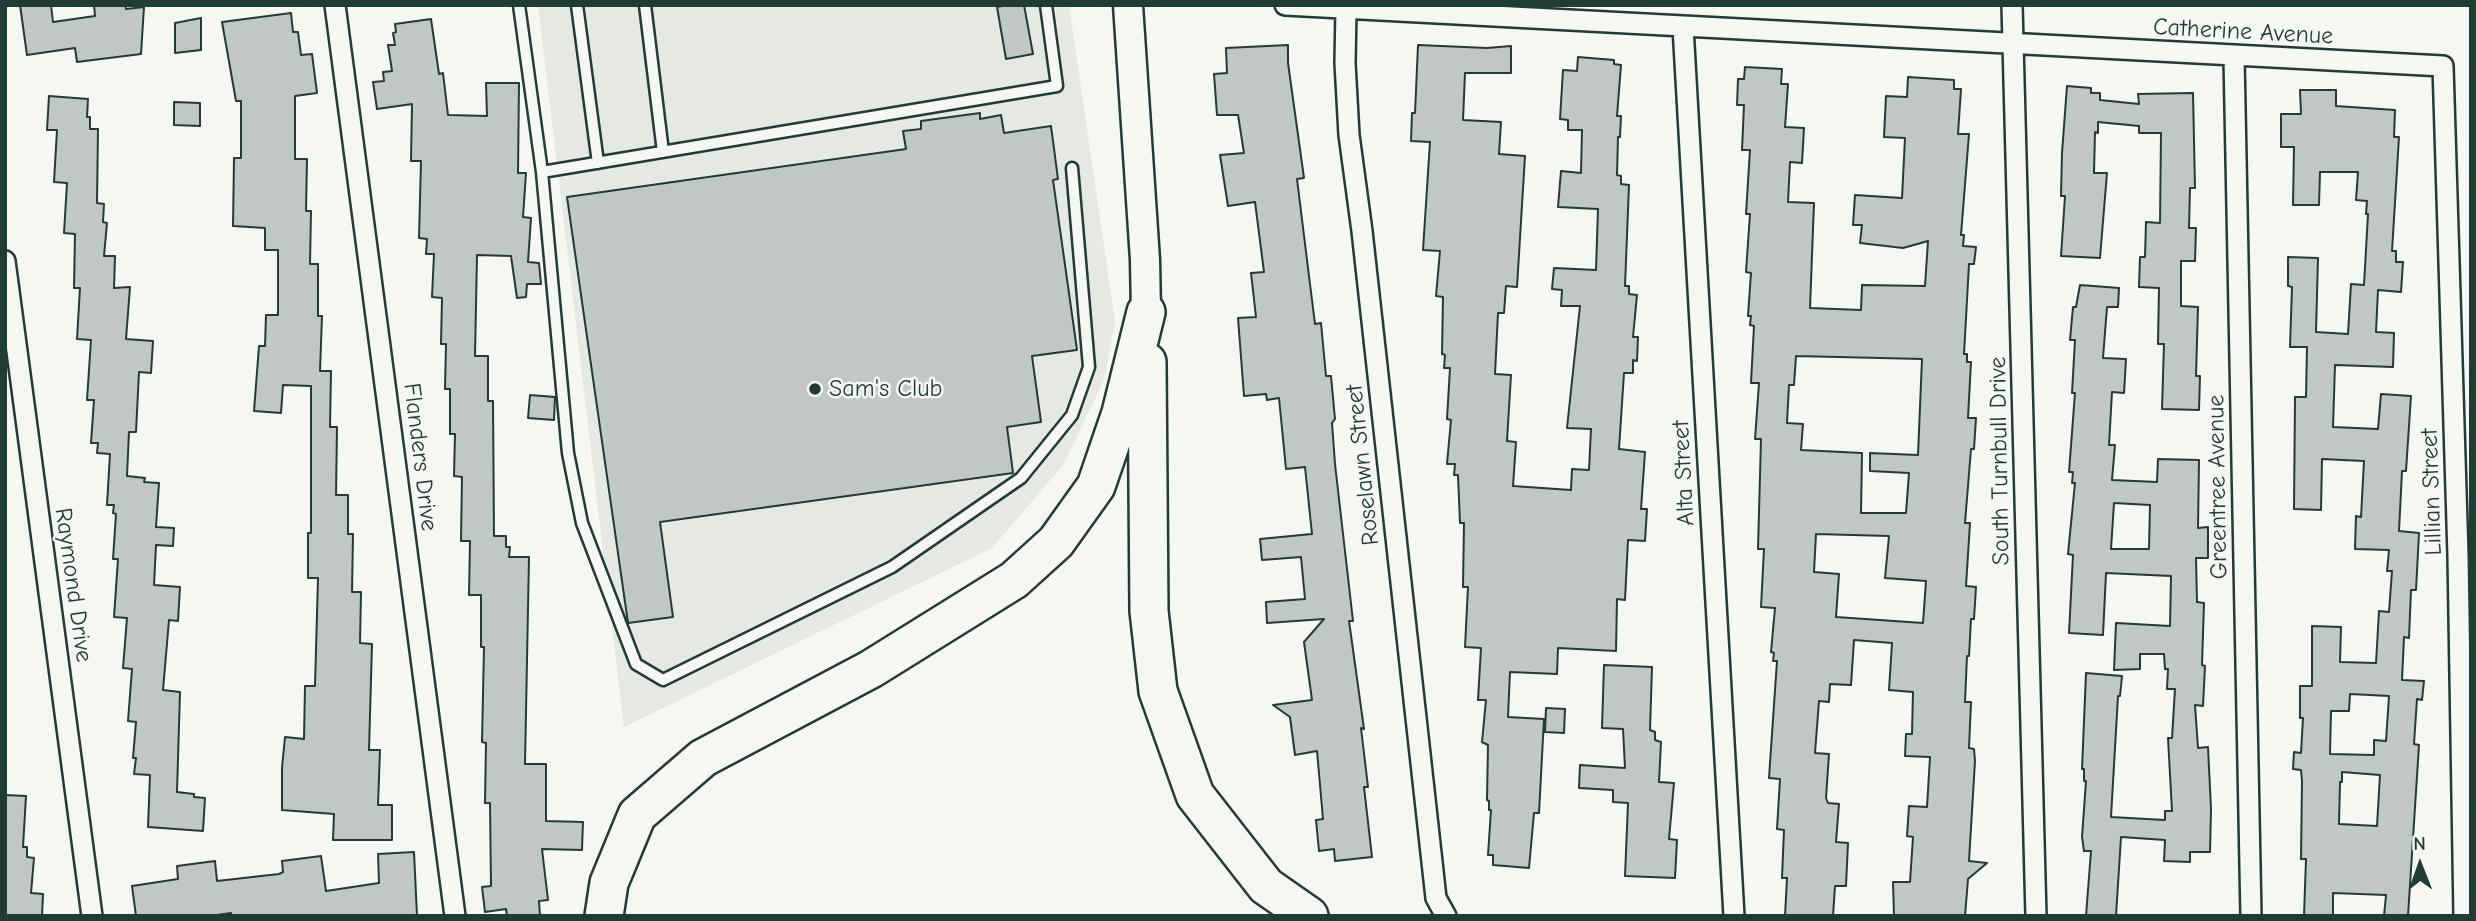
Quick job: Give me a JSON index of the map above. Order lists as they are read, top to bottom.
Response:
{
  "streets": {
    "street": [
      "Catherine Avenue",
      "Flanders Drive",
      "South Turnbull Drive",
      "Roselawn Street",
      "Alta Street",
      "Greentree Avenue",
      "Lillian Street",
      "Raymond Drive"
    ]
  },
  "crossings": [
    ["Catherine Avenue", "South Turnbull Drive"],
    ["Catherine Avenue", "Roselawn Street"],
    ["Catherine Avenue", "Alta Street"],
    ["Catherine Avenue", "Greentree Avenue"],
    ["Catherine Avenue", "Lillian Street"]
  ],
  "places": ["Sam's Club"],
  "north": "top"
}
